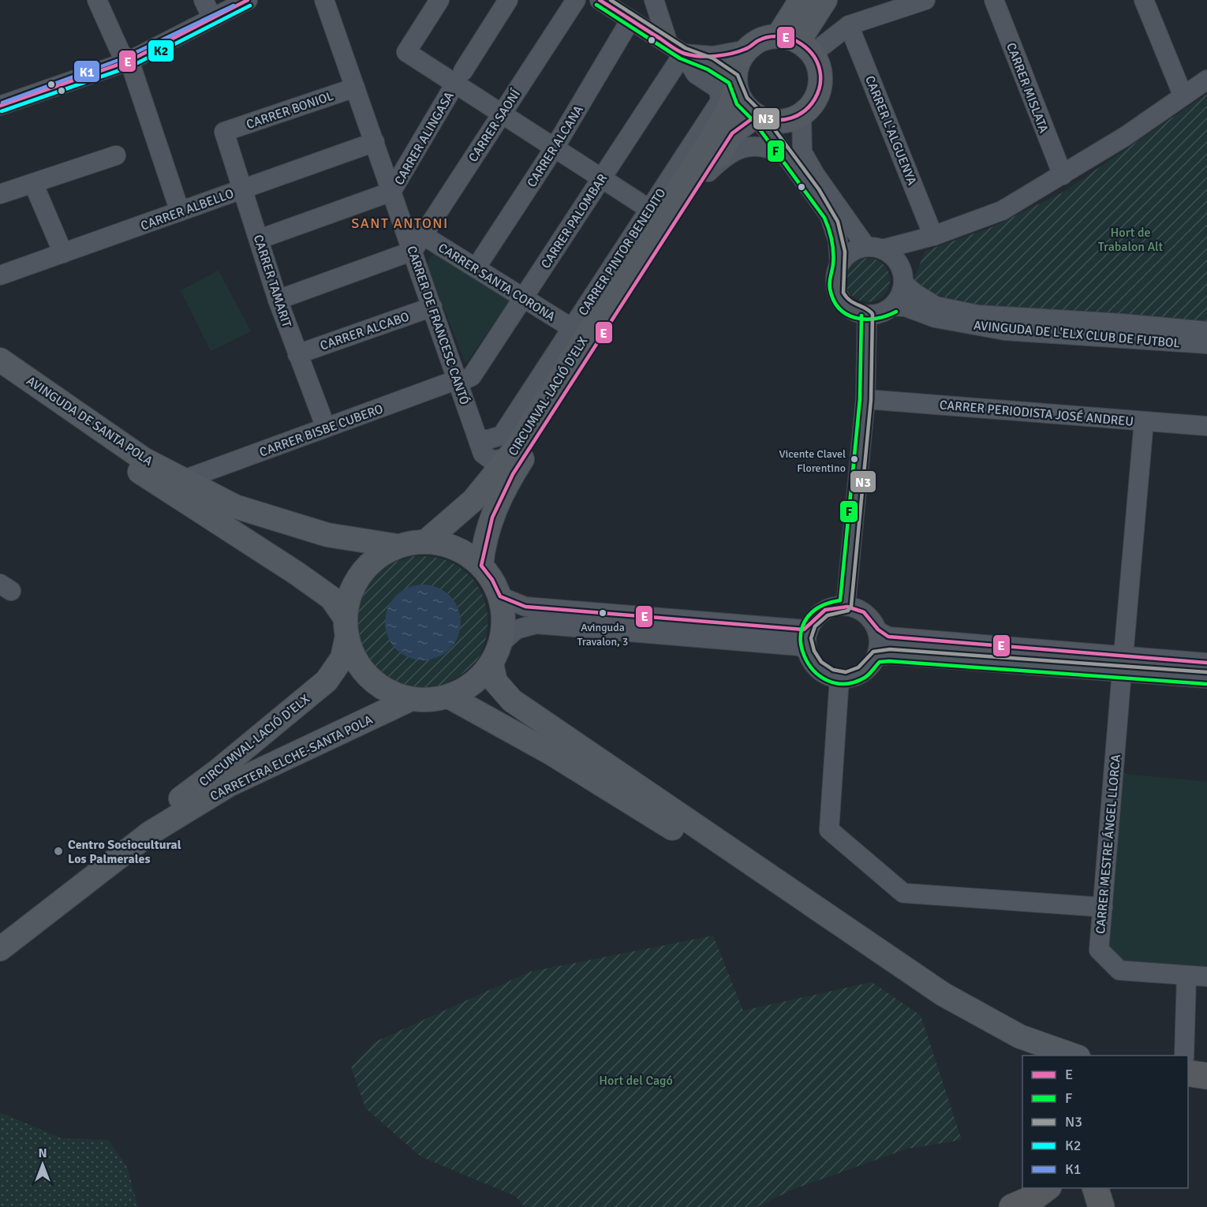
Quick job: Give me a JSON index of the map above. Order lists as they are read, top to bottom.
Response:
{
  "streets": {
    "main road": ["CIRCUMVAL·LACIÓ D'ELX", "AVINGUDA DE SANTA POLA", "CARRETERA ELCHE-SANTA POLA"],
    "street": [
      "CARRER MISLATA",
      "CARRER BONIOL",
      "CARRER SAONÍ",
      "CARRER L'ALGUENYA",
      "CARRER ALINGASA",
      "CARRER ALCANA",
      "CARRER ALBELLO",
      "CARRER PALOMBAR",
      "CARRER PINTOR BENEDITO",
      "CARRER TAMARIT",
      "CARRER SANTA CORONA",
      "CARRER DE FRANCESC CANTÓ",
      "CARRER ALCABO",
      "AVINGUDA DE L'ELX CLUB DE FUTBOL",
      "CARRER PERIODISTA JOSÉ ANDREU",
      "CARRER BISBE CUBERO",
      "CARRER MESTRE ÁNGEL LLORCA"
    ]
  },
  "crossings": [
    ["CARRER BONIOL", "CARRER TAMARIT"],
    ["CARRER BONIOL", "CARRER DE FRANCESC CANTÓ"],
    ["CARRER SAONÍ", "CARRER SANTA CORONA"],
    ["CARRER SAONÍ", "CARRER DE FRANCESC CANTÓ"],
    ["CARRER ALINGASA", "CARRER DE FRANCESC CANTÓ"],
    ["CARRER ALCANA", "CARRER SANTA CORONA"],
    ["CARRER ALBELLO", "CARRER TAMARIT"],
    ["CARRER ALBELLO", "CARRER DE FRANCESC CANTÓ"],
    ["CARRER PALOMBAR", "CARRER PINTOR BENEDITO"],
    ["CARRER PALOMBAR", "CARRER SANTA CORONA"],
    ["CARRER PALOMBAR", "CARRER DE FRANCESC CANTÓ"],
    ["CARRER PALOMBAR", "CARRER BISBE CUBERO"],
    ["CARRER PINTOR BENEDITO", "CARRER SANTA CORONA"],
    ["CARRER PINTOR BENEDITO", "CARRER DE FRANCESC CANTÓ"],
    ["CARRER TAMARIT", "CARRER ALCABO"],
    ["CARRER TAMARIT", "CARRER BISBE CUBERO"],
    ["CARRER DE FRANCESC CANTÓ", "CARRER ALCABO"],
    ["CARRER DE FRANCESC CANTÓ", "CIRCUMVAL·LACIÓ D'ELX"],
    ["CARRER DE FRANCESC CANTÓ", "CARRER BISBE CUBERO"],
    ["CIRCUMVAL·LACIÓ D'ELX", "AVINGUDA DE SANTA POLA"],
    ["CIRCUMVAL·LACIÓ D'ELX", "CARRETERA ELCHE-SANTA POLA"],
    ["CARRER PERIODISTA JOSÉ ANDREU", "CARRER MESTRE ÁNGEL LLORCA"],
    ["AVINGUDA DE SANTA POLA", "CARRER BISBE CUBERO"],
    ["AVINGUDA DE SANTA POLA", "CARRETERA ELCHE-SANTA POLA"]
  ],
  "districts": ["SANT ANTONI"],
  "parks": ["Hort de Trabalon Alt", "Hort del Cagó"],
  "places": ["Vicente Clavel Florentino", "Avinguda Travalon, 3", "Centro Sociocultural Los Palmerales"],
  "lines": [
    "transit line E",
    "transit line N3",
    "transit line F",
    "transit line K2",
    "transit line K1"
  ],
  "legend": [
    "E",
    "F",
    "N3",
    "K2",
    "K1"
  ],
  "north": "top"
}
